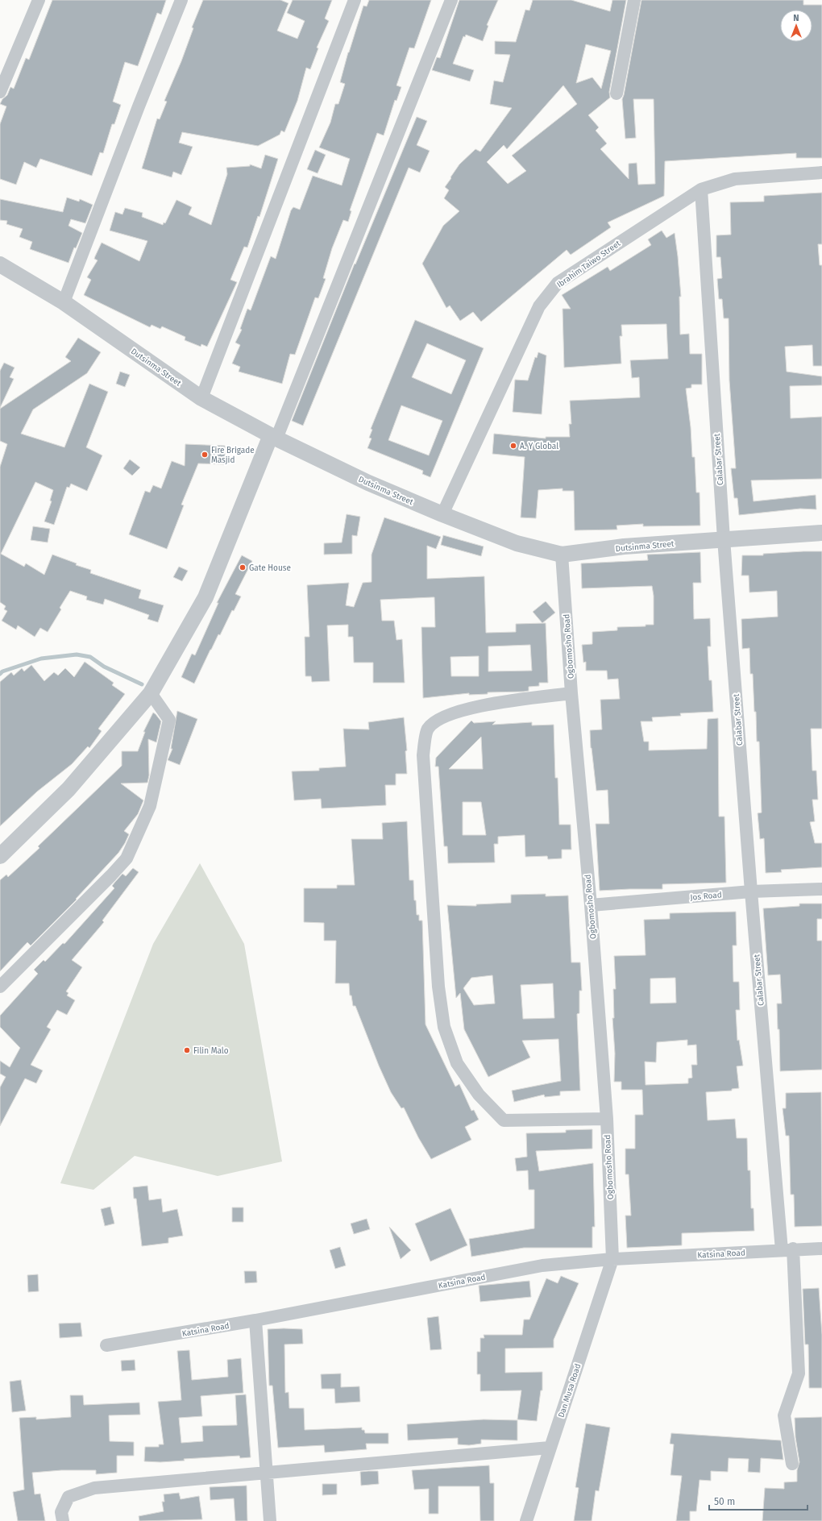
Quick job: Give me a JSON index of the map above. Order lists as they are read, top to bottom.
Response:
{
  "streets": {
    "street": [
      "Ibrahim Taiwo Street",
      "Dutsinma Street",
      "Calabar Street",
      "Ogbomosho Road",
      "Jos Road",
      "Katsina Road",
      "Dan Musa Road"
    ]
  },
  "crossings": [
    ["Ibrahim Taiwo Street", "Dutsinma Street"],
    ["Ibrahim Taiwo Street", "Calabar Street"],
    ["Dutsinma Street", "Calabar Street"],
    ["Dutsinma Street", "Ogbomosho Road"],
    ["Calabar Street", "Jos Road"],
    ["Calabar Street", "Katsina Road"],
    ["Ogbomosho Road", "Jos Road"],
    ["Ogbomosho Road", "Katsina Road"],
    ["Ogbomosho Road", "Dan Musa Road"],
    ["Katsina Road", "Dan Musa Road"]
  ],
  "places": [
    "A. Y Global",
    "Fire Brigade Masjid",
    "Gate House",
    "Filin Malo"
  ],
  "scale_bar": "50 m",
  "north": "top"
}
